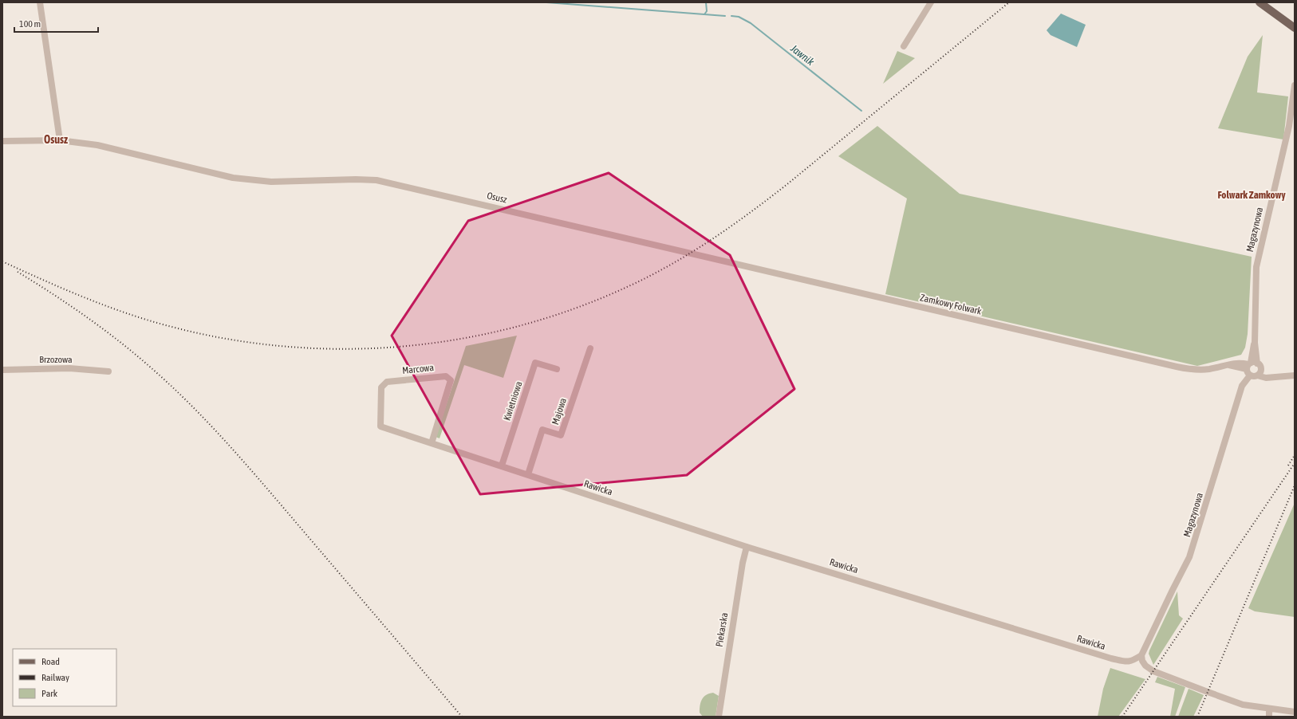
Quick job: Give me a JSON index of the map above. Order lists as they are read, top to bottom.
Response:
{
  "streets": {
    "street": [
      "Osusz",
      "Magazynowa",
      "Zamkowy Folwark",
      "Brzozowa",
      "Marcowa",
      "Kwietniowa",
      "Majowa",
      "Rawicka",
      "Piekarska"
    ]
  },
  "crossings": [
    ["Osusz", "Zamkowy Folwark"],
    ["Magazynowa", "Zamkowy Folwark"],
    ["Magazynowa", "Rawicka"],
    ["Marcowa", "Rawicka"],
    ["Kwietniowa", "Rawicka"],
    ["Majowa", "Rawicka"],
    ["Rawicka", "Piekarska"]
  ],
  "districts": ["Osusz", "Folwark Zamkowy"],
  "water": ["Jawnik"],
  "legend": ["Road", "Railway", "Park"],
  "scale_bar": "100 m"
}
